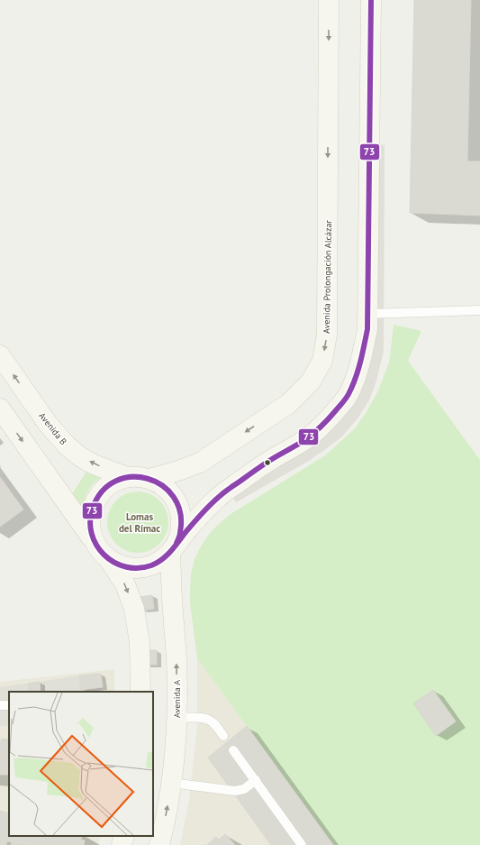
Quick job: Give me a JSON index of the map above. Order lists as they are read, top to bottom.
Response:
{
  "streets": {
    "main road": ["Avenida Prolongación Alcázar", "Avenida B", "Avenida A"]
  },
  "crossings": [
    ["Avenida Prolongación Alcázar", "Avenida B"],
    ["Avenida Prolongación Alcázar", "Avenida A"],
    ["Avenida B", "Avenida A"]
  ],
  "districts": ["Lomas del Rímac"],
  "lines": ["transit line 73"]
}
